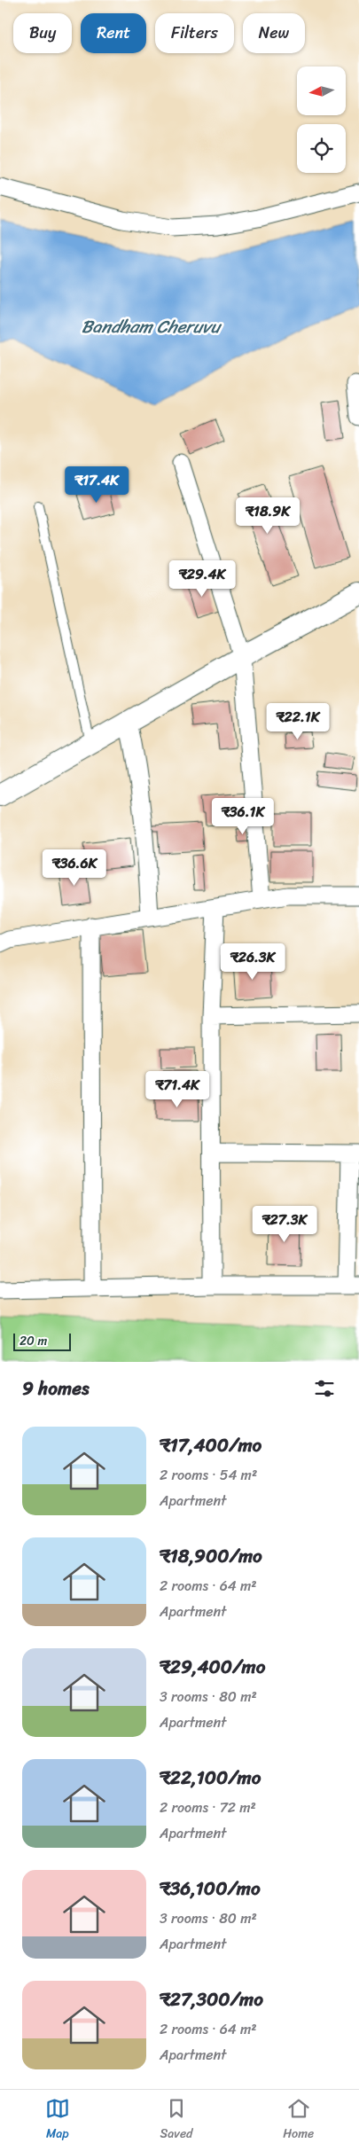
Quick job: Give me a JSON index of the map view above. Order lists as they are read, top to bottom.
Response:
{
  "water": ["Bandham Cheruvu"],
  "scale_bar": "20 m",
  "north": "left",
  "page": {
    "chip": [
      "Buy",
      "Rent",
      "Filters",
      "New"
    ],
    "price": [
      "₹17.4K",
      "₹18.9K",
      "₹29.4K",
      "₹22.1K",
      "₹36.1K",
      "₹36.6K",
      "₹26.3K",
      "₹71.4K",
      "₹27.3K"
    ],
    "scale": "20 m",
    "heading": "9 homes",
    "list": [
      {
        "name": "₹17,400/mo",
        "note": "2 rooms · 54 m² · Apartment"
      },
      {
        "name": "₹18,900/mo",
        "note": "2 rooms · 64 m² · Apartment"
      },
      {
        "name": "₹29,400/mo",
        "note": "3 rooms · 80 m² · Apartment"
      },
      {
        "name": "₹22,100/mo",
        "note": "2 rooms · 72 m² · Apartment"
      },
      {
        "name": "₹36,100/mo",
        "note": "3 rooms · 80 m² · Apartment"
      },
      {
        "name": "₹27,300/mo",
        "note": "2 rooms · 64 m² · Apartment"
      }
    ],
    "tabs": ["Map", "Saved", "Home"]
  }
}
